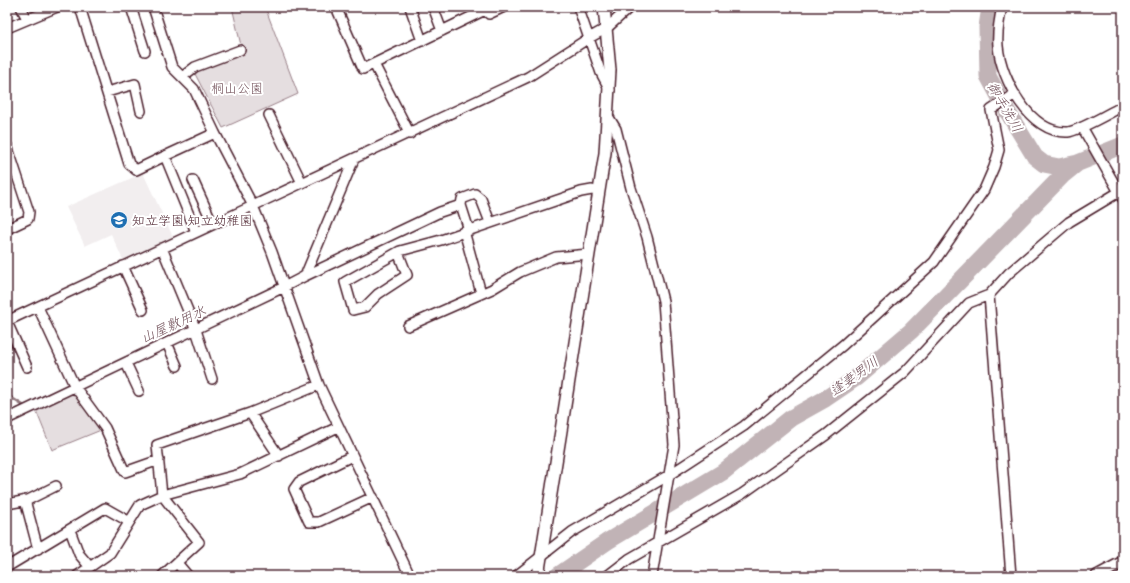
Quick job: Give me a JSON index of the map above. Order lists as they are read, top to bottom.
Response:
{
  "water": ["御手洗川", "山屋敷用水", "逢妻男川"],
  "parks": ["桐山公園"],
  "places": {
    "school or university": ["知立学園 知立幼稚園"]
  }
}
